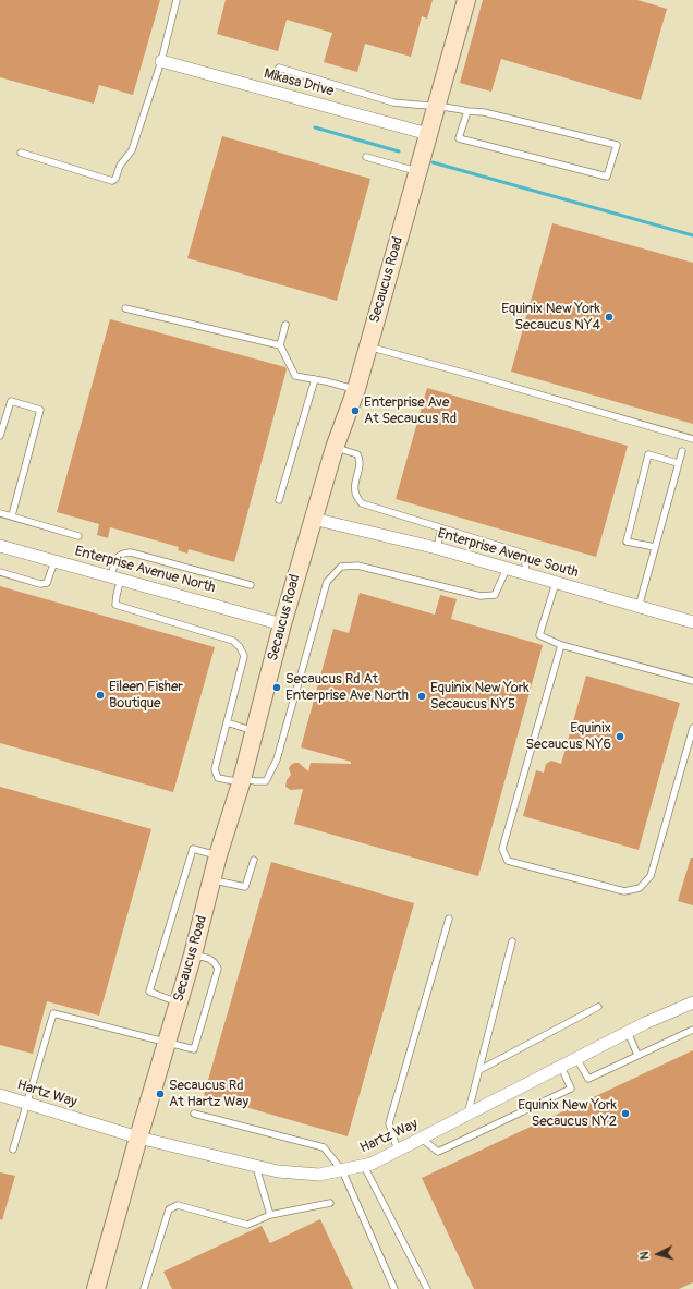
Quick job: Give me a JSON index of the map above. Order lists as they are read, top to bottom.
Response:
{
  "streets": {
    "main road": ["Secaucus Road"],
    "street": [
      "Mikasa Drive",
      "Enterprise Avenue South",
      "Enterprise Avenue North",
      "Hartz Way"
    ]
  },
  "crossings": [
    ["Mikasa Drive", "Secaucus Road"],
    ["Secaucus Road", "Enterprise Avenue South"],
    ["Secaucus Road", "Enterprise Avenue North"],
    ["Secaucus Road", "Hartz Way"]
  ],
  "places": [
    "Equinix New York Secaucus NY4",
    "Enterprise Ave At Secaucus Rd",
    "Secaucus Rd At Enterprise Ave North",
    "Eileen Fisher Boutique",
    "Equinix New York Secaucus NY5",
    "Equinix Secaucus NY6",
    "Secaucus Rd At Hartz Way",
    "Equinix New York Secaucus NY2"
  ],
  "north": "left"
}
